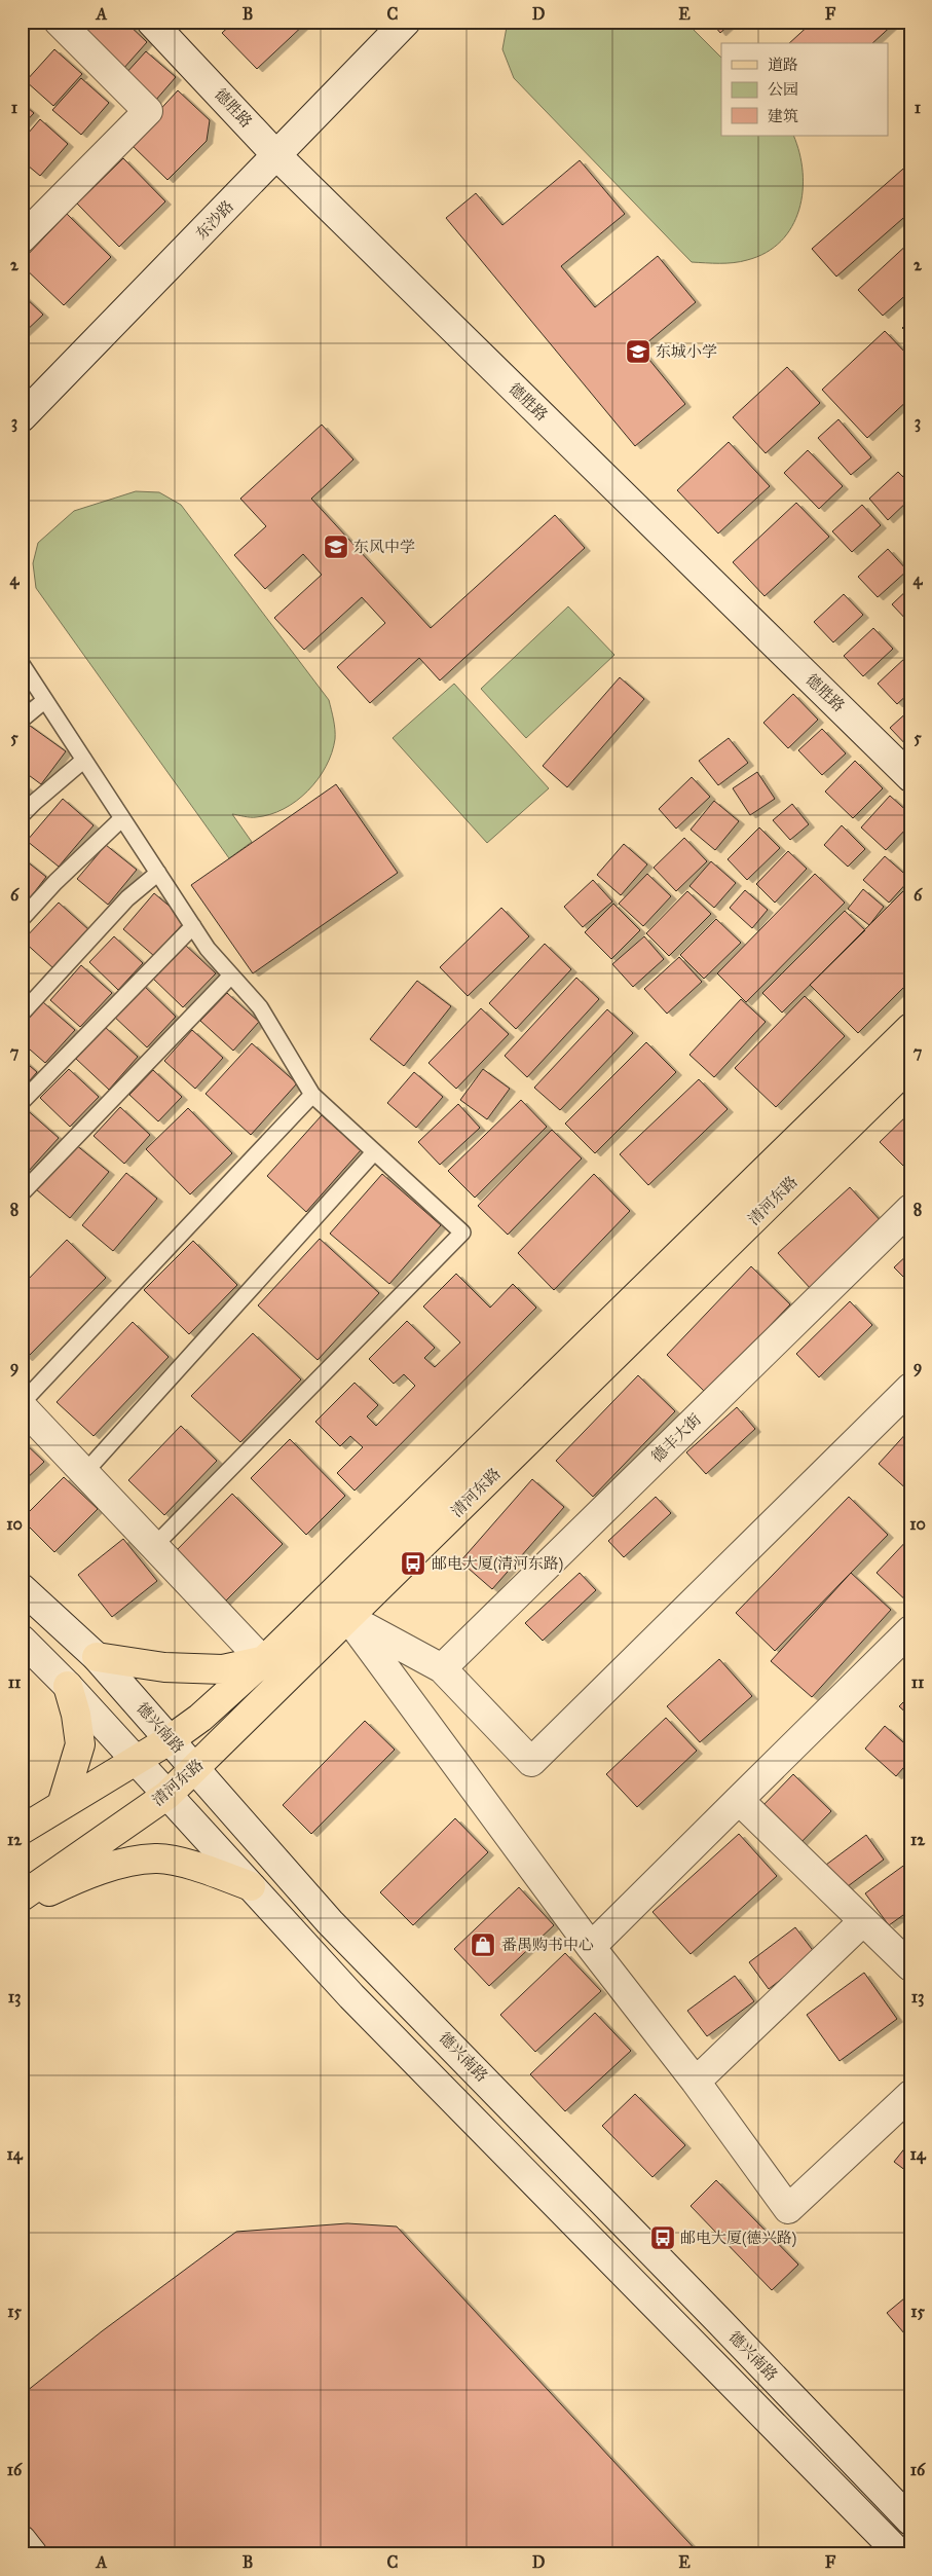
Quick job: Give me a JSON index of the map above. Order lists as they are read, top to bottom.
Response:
{
  "streets": {
    "main road": ["清河东路"],
    "street": [
      "德胜路",
      "东沙路",
      "德丰大街",
      "德兴南路"
    ]
  },
  "crossings": [
    ["德胜路", "东沙路"],
    ["清河东路", "德兴南路"]
  ],
  "places": {
    "school or university": ["东城小学", "东风中学"],
    "bus stop": ["邮电大厦(清河东路)", "邮电大厦(德兴路)"],
    "shop": ["番禺购书中心"]
  },
  "legend": ["道路", "公园", "建筑"],
  "grid": {
    "columns": [
      "A",
      "B",
      "C",
      "D",
      "E",
      "F"
    ],
    "rows": [
      "1",
      "2",
      "3",
      "4",
      "5",
      "6",
      "7",
      "8",
      "9",
      "10",
      "11",
      "12",
      "13",
      "14",
      "15",
      "16"
    ]
  }
}
